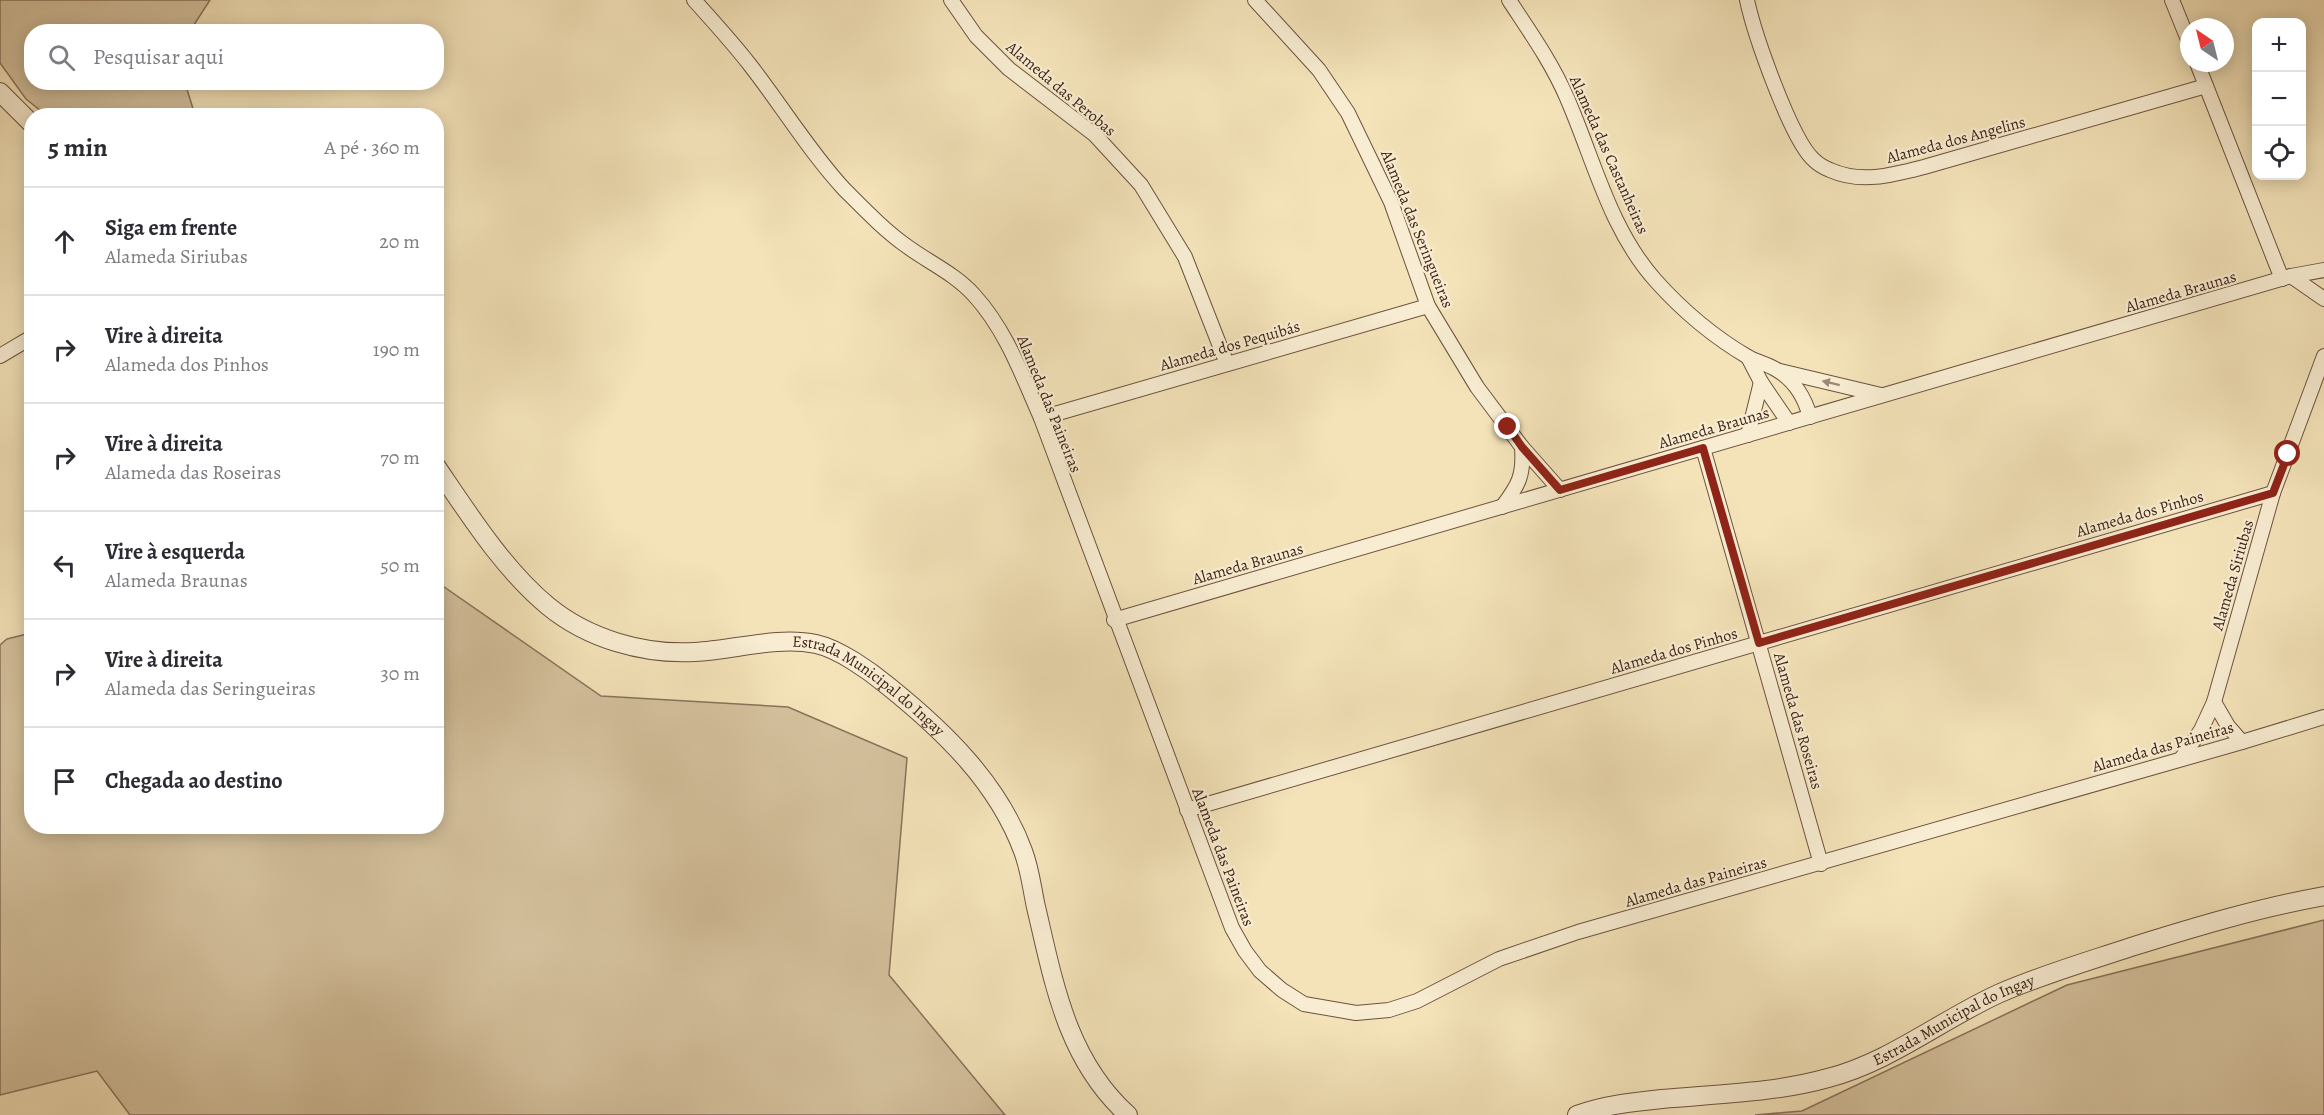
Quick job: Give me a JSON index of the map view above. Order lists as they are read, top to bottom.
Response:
{
  "streets": {
    "street": [
      "Alameda das Perobas",
      "Alameda dos Angelins",
      "Alameda das Castanheiras",
      "Alameda das Seringueiras",
      "Alameda Braunas",
      "Alameda dos Pequibás",
      "Alameda das Paineiras",
      "Alameda dos Pinhos",
      "Alameda Siriubas",
      "Estrada Municipal do Ingay",
      "Alameda das Roseiras"
    ]
  },
  "crossings": [
    ["Alameda das Perobas", "Alameda dos Pequibás"],
    ["Alameda das Castanheiras", "Alameda Braunas"],
    ["Alameda das Seringueiras", "Alameda Braunas"],
    ["Alameda das Seringueiras", "Alameda dos Pequibás"],
    ["Alameda Braunas", "Alameda das Paineiras"],
    ["Alameda Braunas", "Alameda das Roseiras"],
    ["Alameda dos Pequibás", "Alameda das Paineiras"],
    ["Alameda das Paineiras", "Alameda dos Pinhos"],
    ["Alameda das Paineiras", "Alameda Siriubas"],
    ["Alameda das Paineiras", "Alameda das Roseiras"],
    ["Alameda dos Pinhos", "Alameda Siriubas"],
    ["Alameda dos Pinhos", "Alameda das Roseiras"]
  ],
  "north": "top left",
  "page": {
    "map_buttons": ["+", "−"],
    "search": "Pesquisar aqui",
    "heading": ["5 min", "A pé · 360 m"],
    "list": [
      ["Siga em frente", "Alameda Siriubas", "20 m"],
      ["Vire à direita", "Alameda dos Pinhos", "190 m"],
      ["Vire à direita", "Alameda das Roseiras", "70 m"],
      ["Vire à esquerda", "Alameda Braunas", "50 m"],
      ["Vire à direita", "Alameda das Seringueiras", "30 m"],
      "Chegada ao destino"
    ]
  }
}
